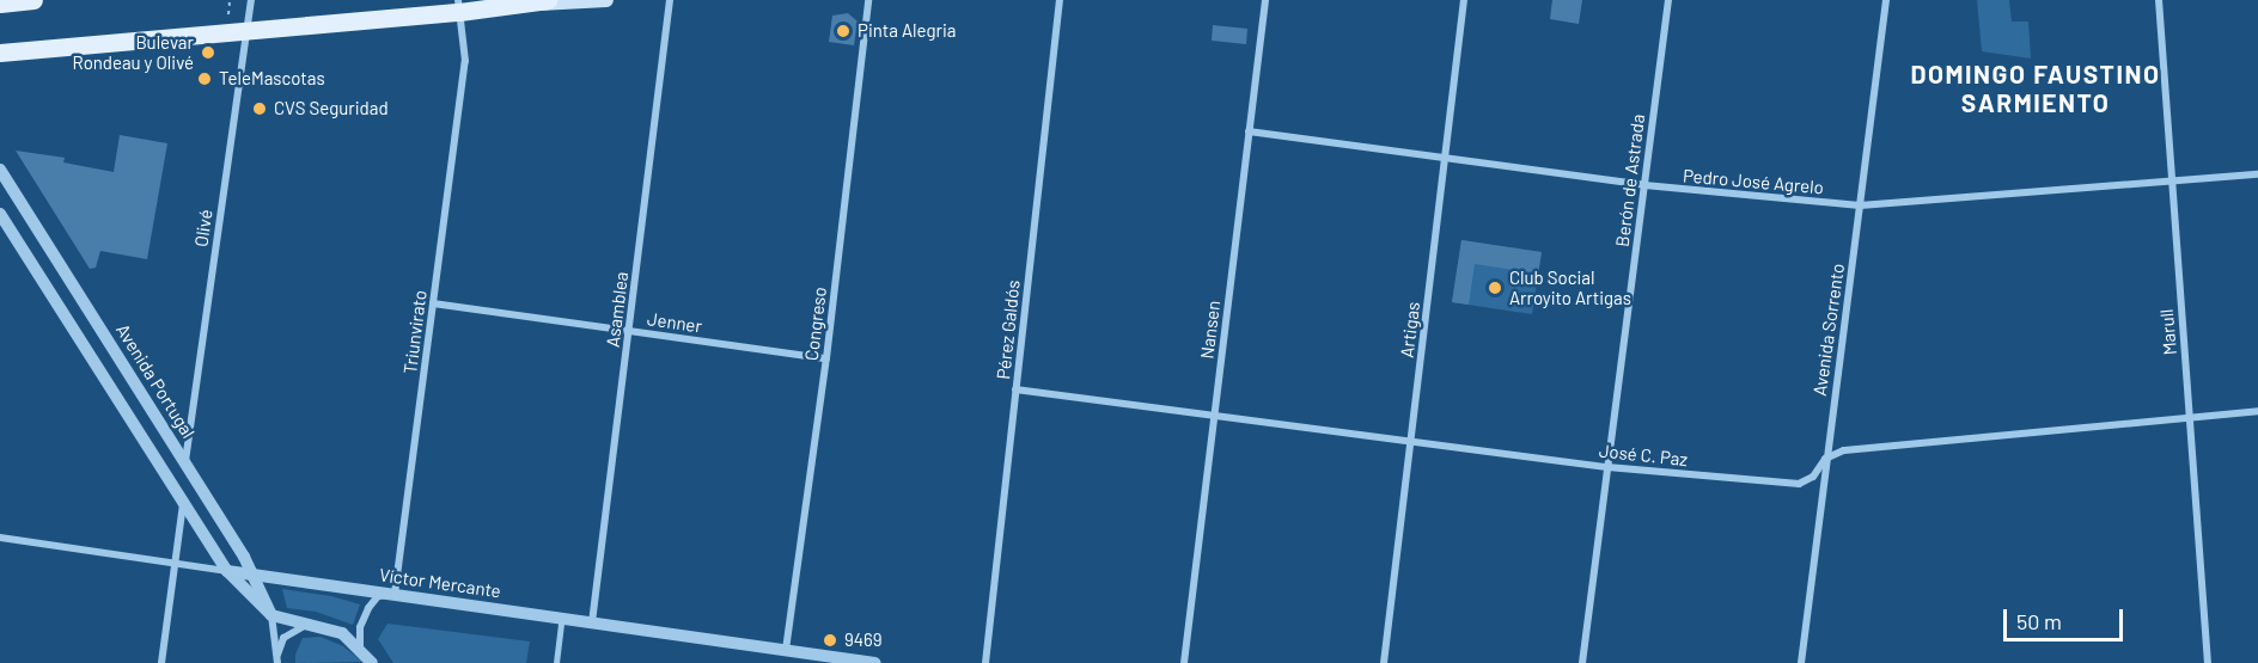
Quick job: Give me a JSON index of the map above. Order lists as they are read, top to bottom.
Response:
{
  "streets": {
    "street": [
      "Berón de Astrada",
      "Pedro José Agrelo",
      "Olivé",
      "Asamblea",
      "Jenner",
      "Congreso",
      "Pérez Galdós",
      "Nansen",
      "Artigas",
      "Avenida Sorrento",
      "Triunvirato",
      "Marull",
      "Avenida Portugal",
      "José C. Paz",
      "Víctor Mercante"
    ]
  },
  "crossings": [
    ["Berón de Astrada", "Pedro José Agrelo"],
    ["Berón de Astrada", "José C. Paz"],
    ["Pedro José Agrelo", "Nansen"],
    ["Pedro José Agrelo", "Artigas"],
    ["Pedro José Agrelo", "Avenida Sorrento"],
    ["Pedro José Agrelo", "Marull"],
    ["Olivé", "Avenida Portugal"],
    ["Asamblea", "Jenner"],
    ["Asamblea", "Víctor Mercante"],
    ["Jenner", "Congreso"],
    ["Jenner", "Triunvirato"],
    ["Congreso", "Víctor Mercante"],
    ["Pérez Galdós", "José C. Paz"],
    ["Nansen", "José C. Paz"],
    ["Artigas", "José C. Paz"],
    ["Avenida Sorrento", "José C. Paz"],
    ["Triunvirato", "Víctor Mercante"],
    ["Marull", "José C. Paz"],
    ["Avenida Portugal", "Víctor Mercante"]
  ],
  "districts": ["DOMINGO FAUSTINO SARMIENTO"],
  "places": [
    "Pinta Alegria",
    "Bulevar Rondeau y Olivé",
    "TeleMascotas",
    "CVS Seguridad",
    "Club Social Arroyito Artigas",
    "9469"
  ],
  "scale_bar": "50 m"
}
